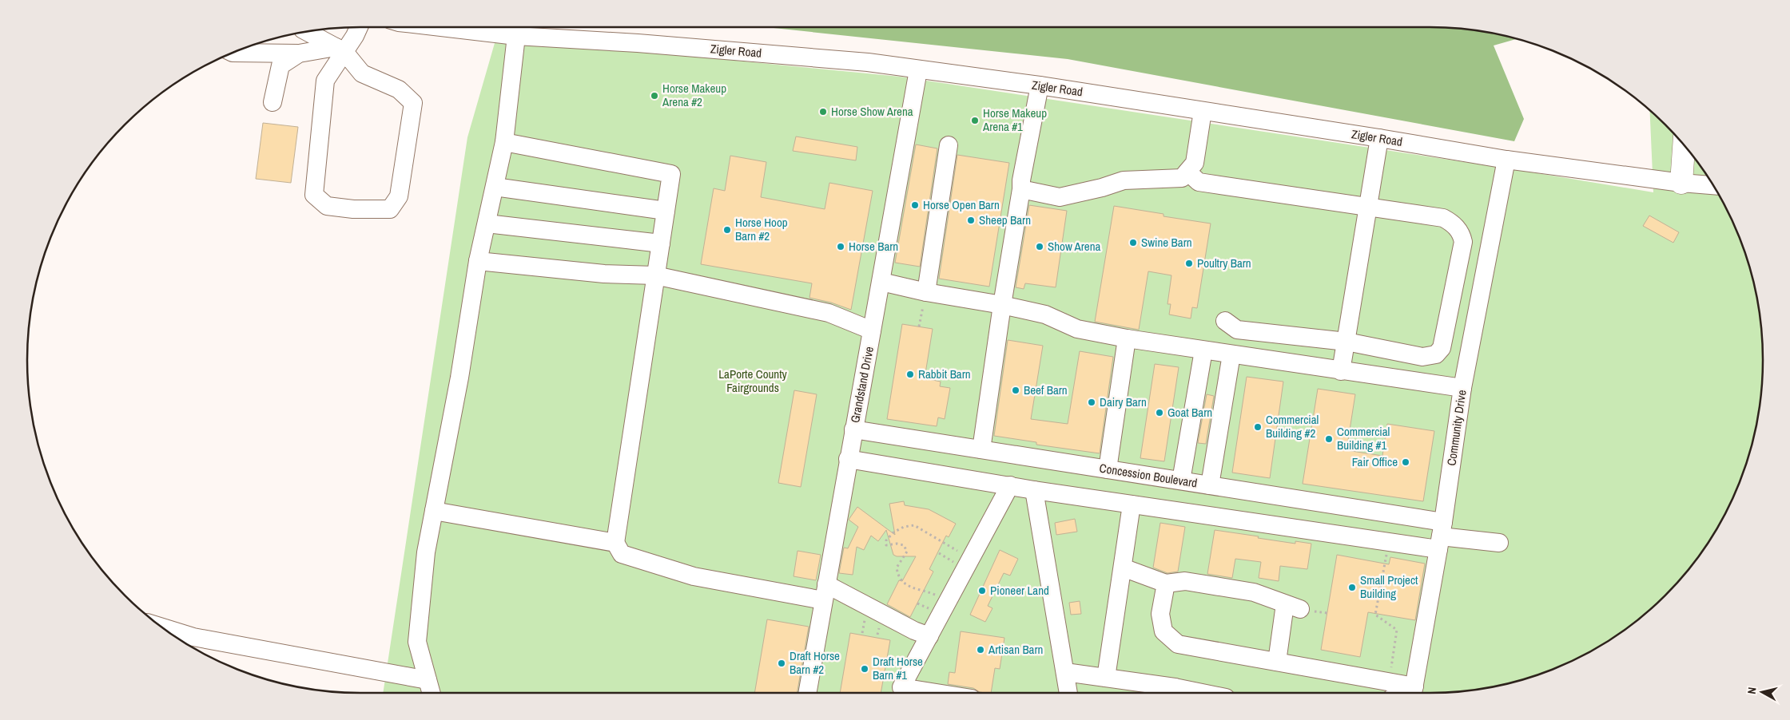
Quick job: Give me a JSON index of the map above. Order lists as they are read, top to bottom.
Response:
{
  "streets": {
    "street": [
      "Zigler Road",
      "Grandstand Drive",
      "Community Drive",
      "Concession Boulevard"
    ]
  },
  "crossings": [
    ["Zigler Road", "Grandstand Drive"],
    ["Zigler Road", "Community Drive"],
    ["Grandstand Drive", "Concession Boulevard"],
    ["Community Drive", "Concession Boulevard"]
  ],
  "parks": ["LaPorte County Fairgrounds"],
  "places": [
    "Horse Makeup Arena #2",
    "Horse Show Arena",
    "Horse Makeup Arena #1",
    "Horse Open Barn",
    "Sheep Barn",
    "Horse Hoop Barn #2",
    "Swine Barn",
    "Horse Barn",
    "Show Arena",
    "Poultry Barn",
    "Rabbit Barn",
    "Beef Barn",
    "Dairy Barn",
    "Goat Barn",
    "Commercial Building #2",
    "Commercial Building #1",
    "Fair Office",
    "Small Project Building",
    "Pioneer Land",
    "Artisan Barn",
    "Draft Horse Barn #2",
    "Draft Horse Barn #1"
  ],
  "north": "left"
}
